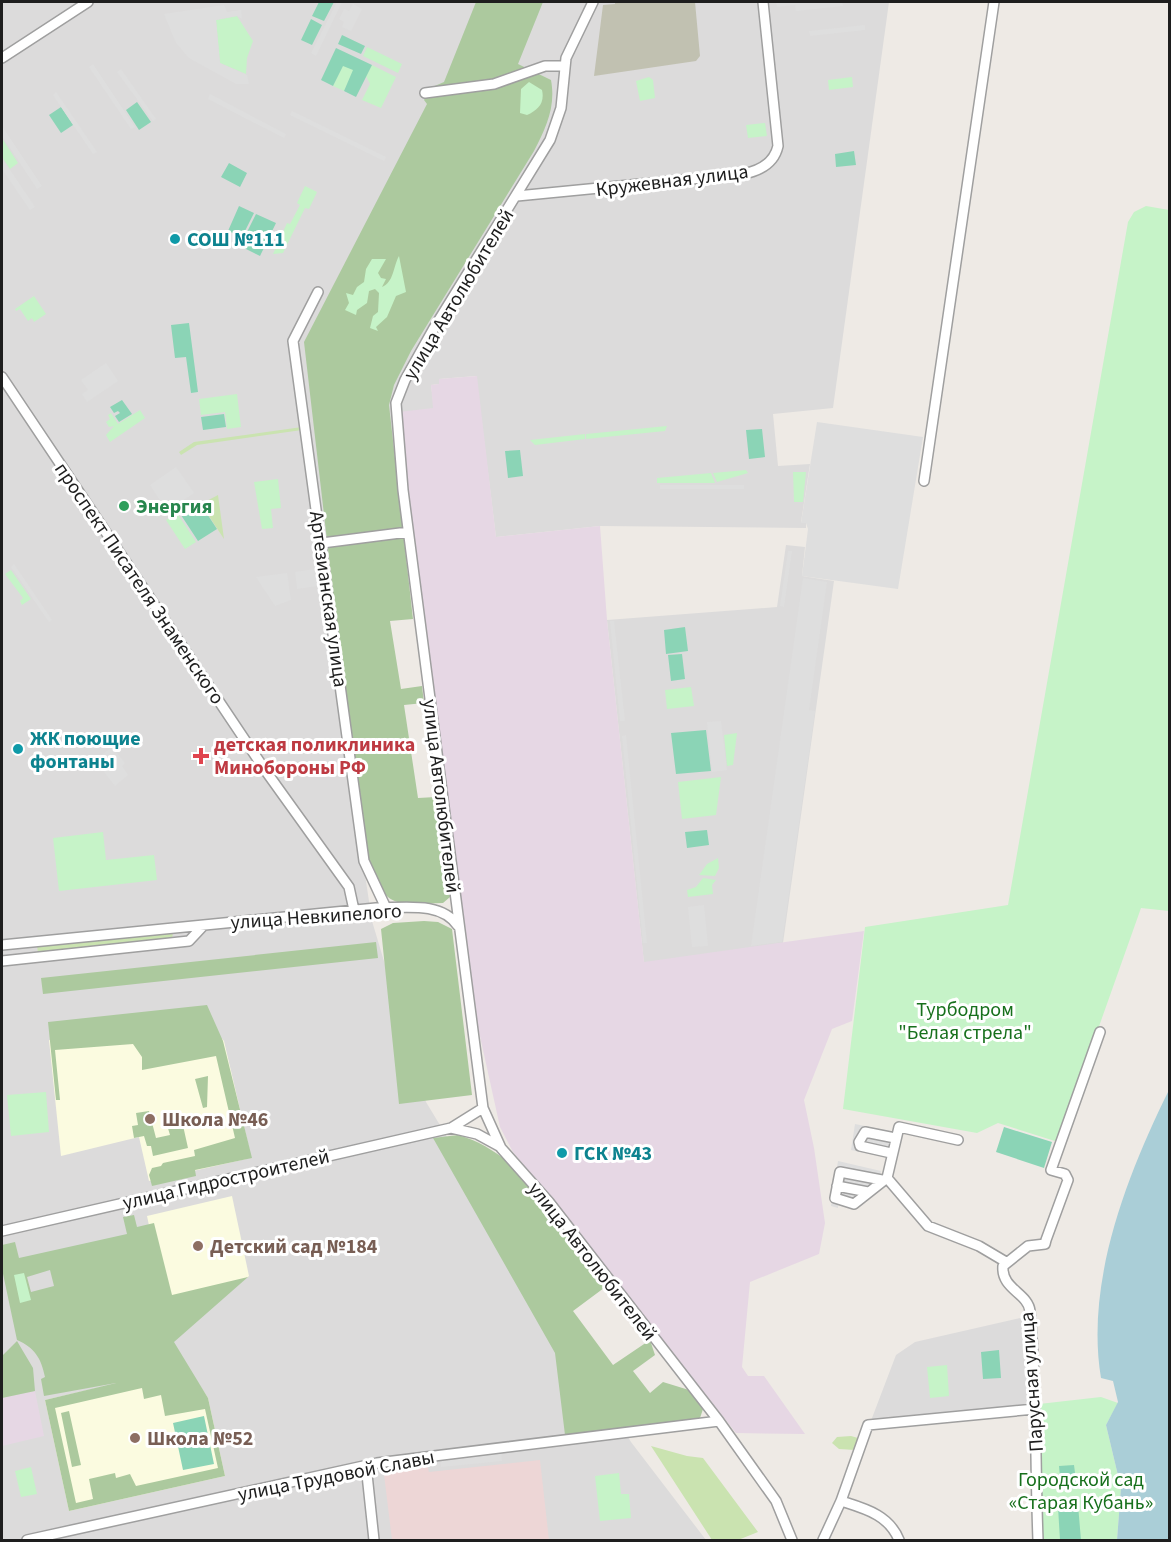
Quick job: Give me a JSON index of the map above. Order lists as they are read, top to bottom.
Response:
{
  "streets": {
    "street": [
      "Кружевная улица",
      "улица Автолюбителей",
      "проспект Писателя Знаменского",
      "Артезианская улица",
      "улица Невкипелого",
      "улица Гидростроителей",
      "Парусная улица",
      "улица Трудовой Славы"
    ]
  },
  "crossings": [
    ["Кружевная улица", "улица Автолюбителей"],
    ["улица Автолюбителей", "улица Невкипелого"],
    ["улица Автолюбителей", "улица Гидростроителей"],
    ["улица Автолюбителей", "улица Трудовой Славы"],
    ["проспект Писателя Знаменского", "улица Невкипелого"],
    ["Артезианская улица", "улица Невкипелого"]
  ],
  "parks": ["Турбодром \"Белая стрела\"", "Городской сад «Старая Кубань»"],
  "places": {
    "other": [
      "СОШ №111",
      "Энергия",
      "ЖК поющие фонтаны",
      "Школа №46",
      "ГСК №43",
      "Детский сад №184",
      "Школа №52"
    ],
    "health": ["детская поликлиника Минобороны РФ"]
  }
}
